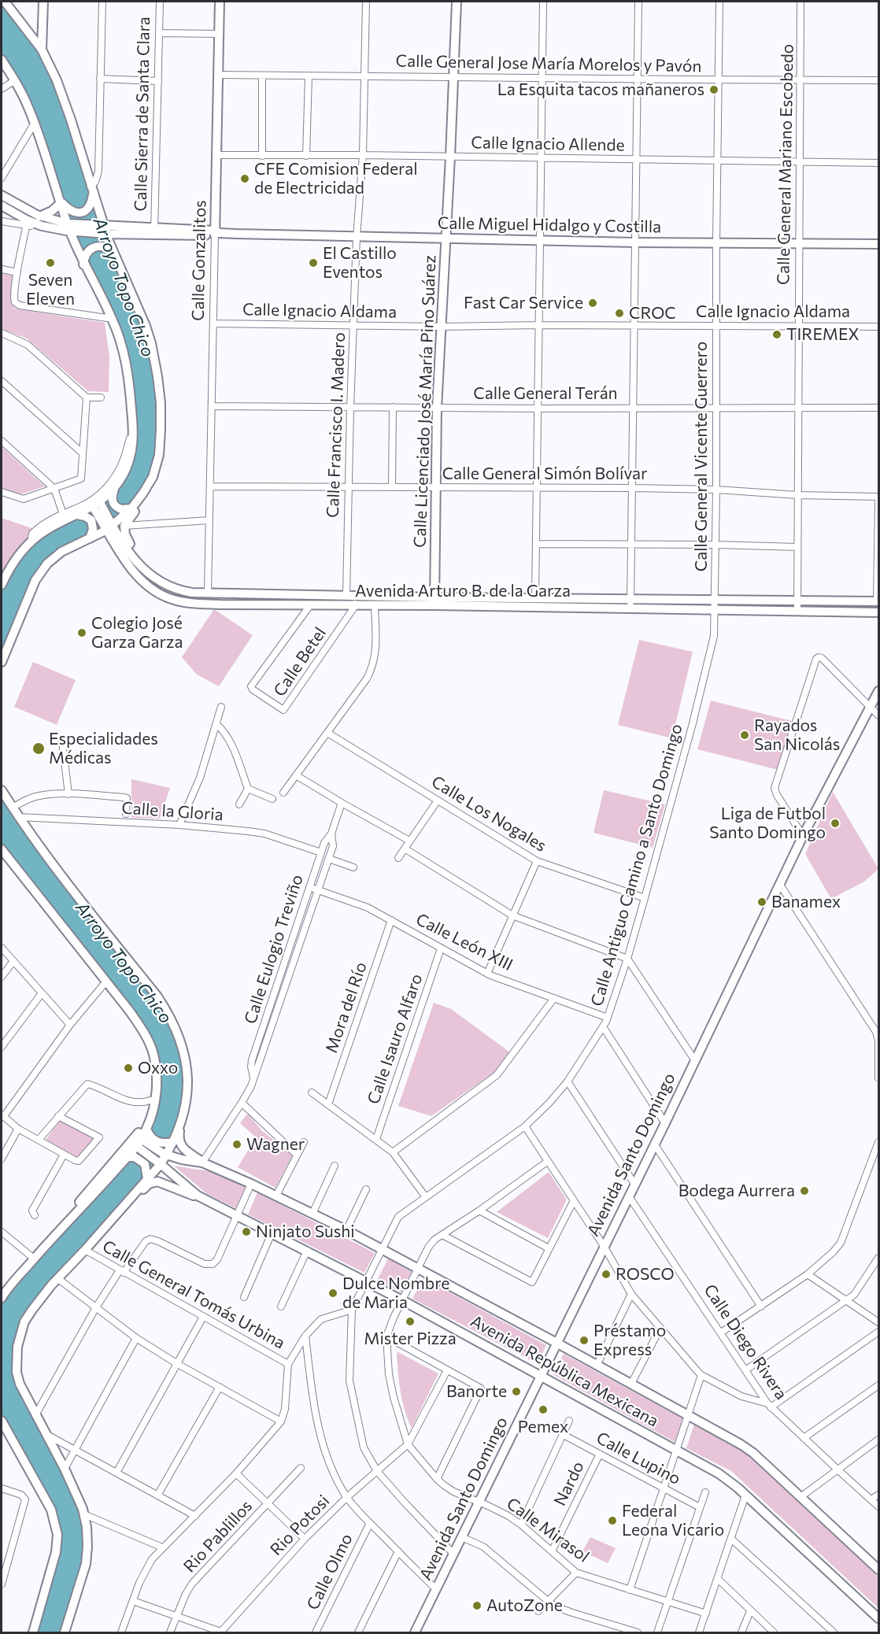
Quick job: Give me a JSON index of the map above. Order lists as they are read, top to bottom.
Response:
{
  "streets": {
    "main road": [
      "Calle Miguel Hidalgo y Costilla",
      "Calle Gonzalitos",
      "Calle Licenciado José María Pino Suárez",
      "Avenida Arturo B. de la Garza",
      "Avenida Santo Domingo",
      "Avenida República Mexicana"
    ],
    "street": [
      "Calle General Jose María Morelos y Pavón",
      "Calle Sierra de Santa Clara",
      "Calle Ignacio Allende",
      "Calle General Mariano Escobedo",
      "Calle Ignacio Aldama",
      "Calle General Terán",
      "Calle Francisco I. Madero",
      "Calle General Vicente Guerrero",
      "Calle General Simón Bolívar",
      "Calle Betel",
      "Calle la Gloria",
      "Calle Los Nogales",
      "Calle Antiguo Camino a Santo Domingo",
      "Calle León XIII",
      "Calle Eulogio Treviño",
      "Mora del Río",
      "Calle Isauro Alfaro",
      "Calle General Tomás Urbina",
      "Calle Diego Rivera",
      "Calle Lupino",
      "Nardo",
      "Rio Potosi",
      "Calle Mirasol",
      "Rio Pablillos",
      "Calle Olmo"
    ]
  },
  "crossings": [
    ["Calle General Jose María Morelos y Pavón", "Calle General Mariano Escobedo"],
    ["Calle General Jose María Morelos y Pavón", "Calle Gonzalitos"],
    ["Calle General Jose María Morelos y Pavón", "Calle Licenciado José María Pino Suárez"],
    ["Calle General Jose María Morelos y Pavón", "Calle Francisco I. Madero"],
    ["Calle General Jose María Morelos y Pavón", "Calle General Vicente Guerrero"],
    ["Calle Sierra de Santa Clara", "Calle Miguel Hidalgo y Costilla"],
    ["Calle Ignacio Allende", "Calle General Mariano Escobedo"],
    ["Calle Ignacio Allende", "Calle Gonzalitos"],
    ["Calle Ignacio Allende", "Calle Licenciado José María Pino Suárez"],
    ["Calle Ignacio Allende", "Calle Francisco I. Madero"],
    ["Calle Ignacio Allende", "Calle General Vicente Guerrero"],
    ["Calle General Mariano Escobedo", "Calle Miguel Hidalgo y Costilla"],
    ["Calle General Mariano Escobedo", "Calle Ignacio Aldama"],
    ["Calle General Mariano Escobedo", "Calle General Terán"],
    ["Calle General Mariano Escobedo", "Calle General Simón Bolívar"],
    ["Calle General Mariano Escobedo", "Avenida Arturo B. de la Garza"],
    ["Calle Miguel Hidalgo y Costilla", "Calle Gonzalitos"],
    ["Calle Miguel Hidalgo y Costilla", "Calle Licenciado José María Pino Suárez"],
    ["Calle Miguel Hidalgo y Costilla", "Calle Francisco I. Madero"],
    ["Calle Miguel Hidalgo y Costilla", "Calle General Vicente Guerrero"],
    ["Calle Gonzalitos", "Calle Ignacio Aldama"],
    ["Calle Gonzalitos", "Calle General Terán"],
    ["Calle Gonzalitos", "Calle General Simón Bolívar"],
    ["Calle Gonzalitos", "Avenida Arturo B. de la Garza"],
    ["Calle Ignacio Aldama", "Calle Licenciado José María Pino Suárez"],
    ["Calle Ignacio Aldama", "Calle Francisco I. Madero"],
    ["Calle Ignacio Aldama", "Calle General Vicente Guerrero"],
    ["Calle General Terán", "Calle Licenciado José María Pino Suárez"],
    ["Calle General Terán", "Calle Francisco I. Madero"],
    ["Calle General Terán", "Calle General Vicente Guerrero"],
    ["Calle Licenciado José María Pino Suárez", "Calle General Simón Bolívar"],
    ["Calle Licenciado José María Pino Suárez", "Avenida Arturo B. de la Garza"],
    ["Calle Francisco I. Madero", "Calle General Simón Bolívar"],
    ["Calle Francisco I. Madero", "Avenida Arturo B. de la Garza"],
    ["Calle Francisco I. Madero", "Calle Betel"],
    ["Calle General Vicente Guerrero", "Calle General Simón Bolívar"],
    ["Calle General Vicente Guerrero", "Avenida Arturo B. de la Garza"],
    ["Calle General Vicente Guerrero", "Calle Antiguo Camino a Santo Domingo"],
    ["Avenida Arturo B. de la Garza", "Calle Betel"],
    ["Avenida Arturo B. de la Garza", "Calle Antiguo Camino a Santo Domingo"],
    ["Calle la Gloria", "Calle Eulogio Treviño"],
    ["Calle Los Nogales", "Calle Antiguo Camino a Santo Domingo"],
    ["Calle Antiguo Camino a Santo Domingo", "Calle León XIII"],
    ["Calle Antiguo Camino a Santo Domingo", "Avenida Santo Domingo"],
    ["Calle Antiguo Camino a Santo Domingo", "Avenida República Mexicana"],
    ["Calle Antiguo Camino a Santo Domingo", "Rio Potosi"],
    ["Calle León XIII", "Calle Eulogio Treviño"],
    ["Calle León XIII", "Mora del Río"],
    ["Calle León XIII", "Calle Isauro Alfaro"],
    ["Calle Eulogio Treviño", "Avenida República Mexicana"],
    ["Avenida Santo Domingo", "Calle Diego Rivera"],
    ["Avenida Santo Domingo", "Avenida República Mexicana"],
    ["Avenida Santo Domingo", "Calle Mirasol"],
    ["Avenida República Mexicana", "Calle Mirasol"],
    ["Calle Lupino", "Nardo"],
    ["Nardo", "Calle Mirasol"],
    ["Rio Potosi", "Calle Mirasol"]
  ],
  "water": ["Arroyo Topo Chico"],
  "places": [
    "La Esquita tacos mañaneros",
    "CFE Comision Federal de Electricidad",
    "Seven Eleven",
    "El Castillo Eventos",
    "Fast Car Service",
    "CROC",
    "TIREMEX",
    "Colegio José Garza Garza",
    "Rayados San Nicolás",
    "Especialidades Médicas",
    "Liga de Futbol Santo Domingo",
    "Banamex",
    "Oxxo",
    "Wagner",
    "Bodega Aurrera",
    "Ninjato Sushi",
    "ROSCO",
    "Dulce Nombre de Maria",
    "Mister Pizza",
    "Préstamo Express",
    "Banorte",
    "Pemex",
    "Federal Leona Vicario",
    "AutoZone"
  ]
}
